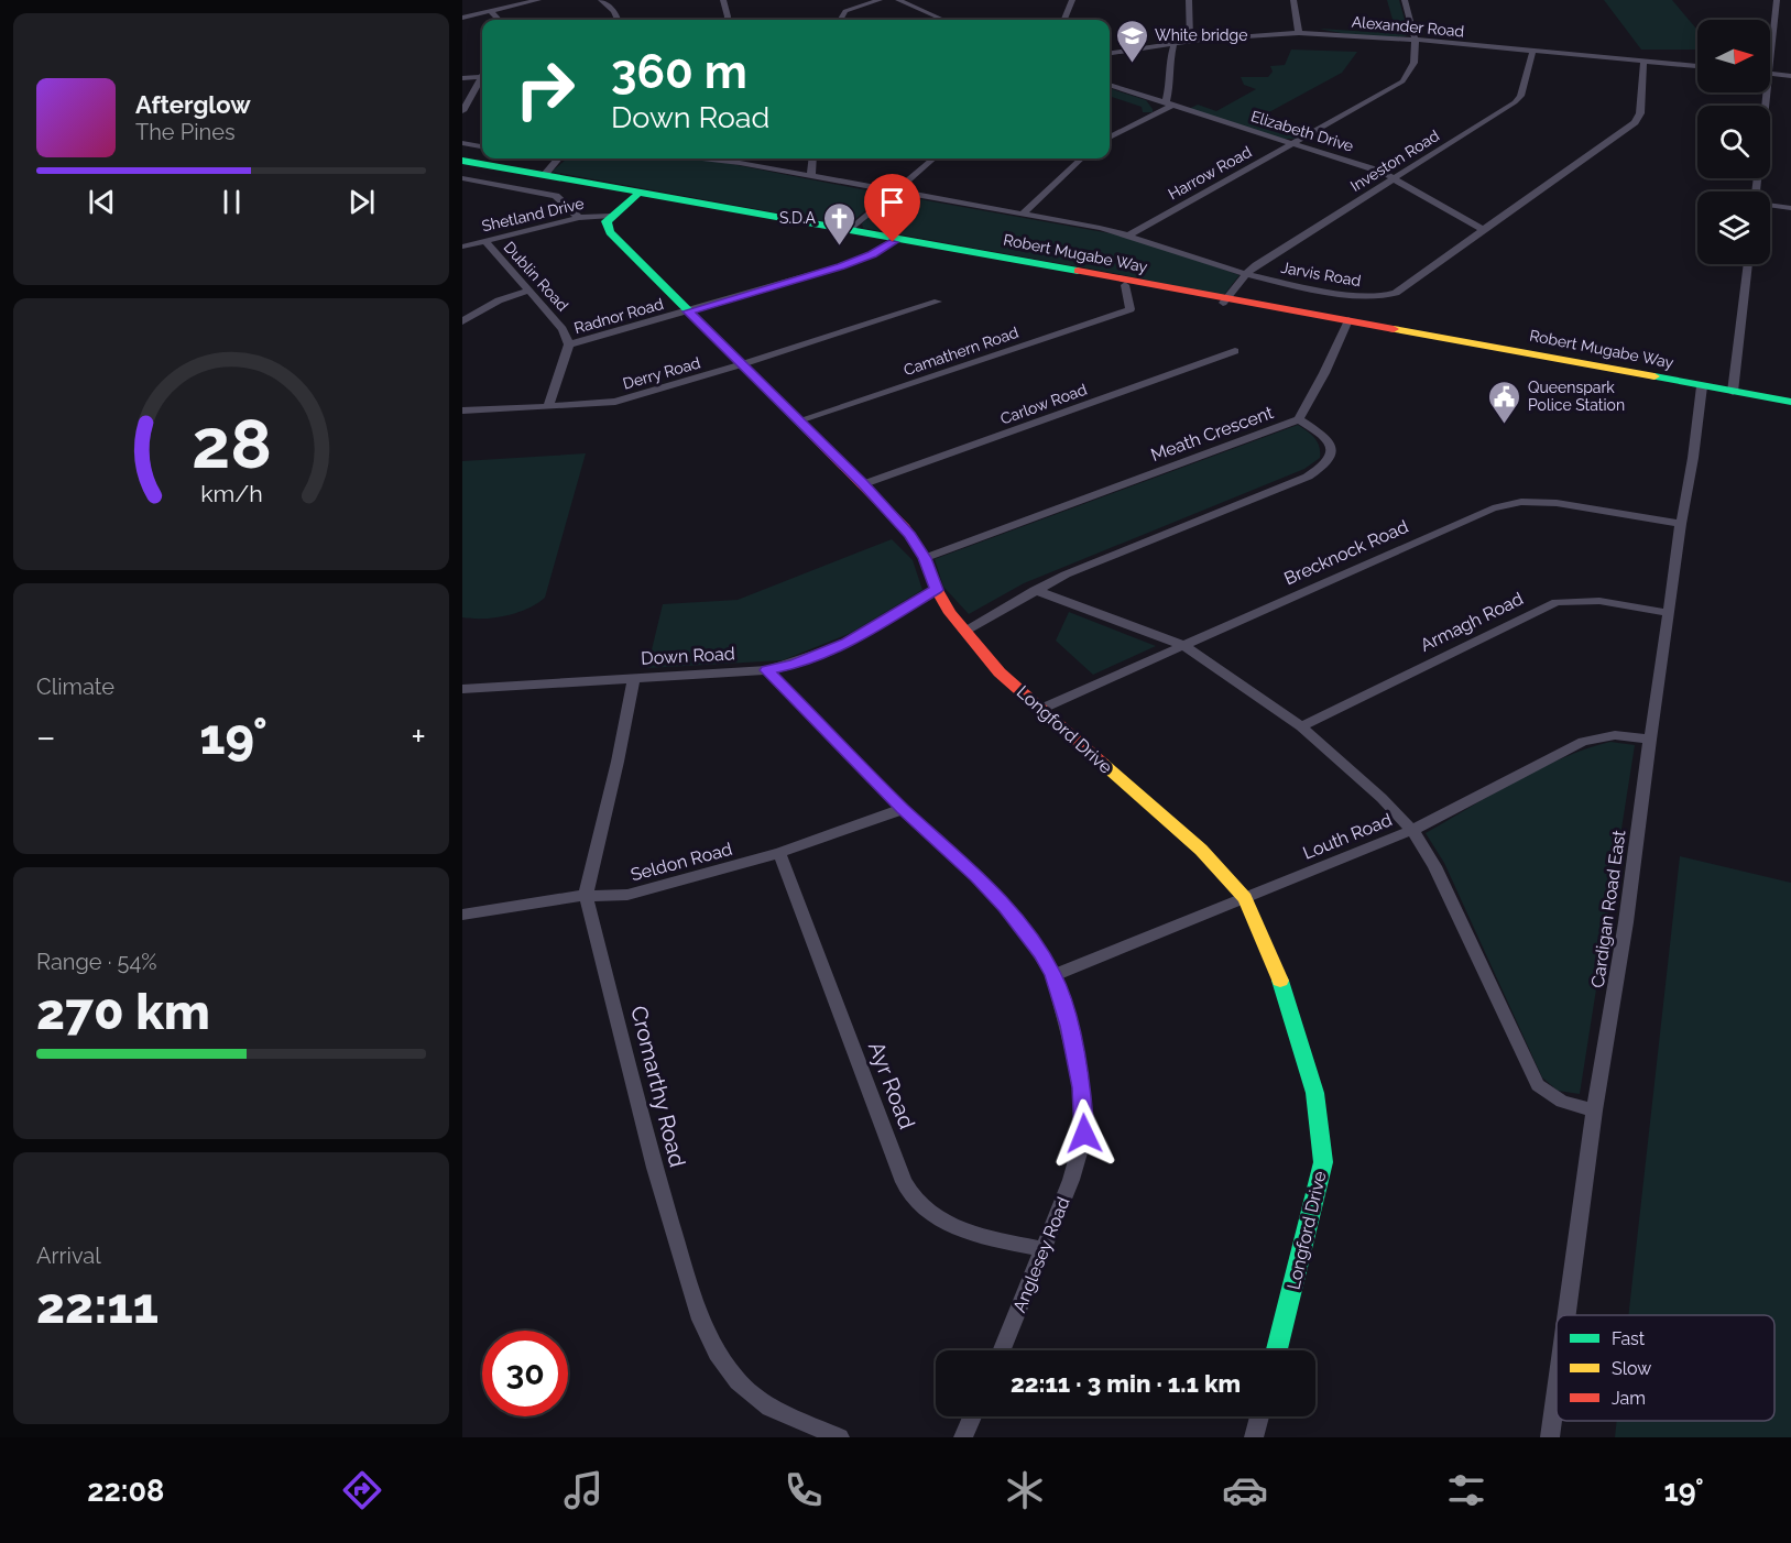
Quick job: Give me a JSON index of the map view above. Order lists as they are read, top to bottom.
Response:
{
  "streets": {
    "main road": ["Robert Mugabe Way", "Longford Drive"],
    "street": [
      "Alexander Road",
      "Elizabeth Drive",
      "Investon Road",
      "Harrow Road",
      "Shetland Drive",
      "Jarvis Road",
      "Dublin Road",
      "Radnor Road",
      "Camathern Road",
      "Derry Road",
      "Carlow Road",
      "Meath Crescent",
      "Brecknock Road",
      "Armagh Road",
      "Down Road",
      "Louth Road",
      "Seldon Road",
      "Cardigan Road East",
      "Ayr Road",
      "Cromarthy Road",
      "Anglesey Road"
    ]
  },
  "crossings": [
    ["Alexander Road", "Investon Road"],
    ["Alexander Road", "Harrow Road"],
    ["Alexander Road", "Jarvis Road"],
    ["Elizabeth Drive", "Investon Road"],
    ["Elizabeth Drive", "Harrow Road"],
    ["Elizabeth Drive", "Jarvis Road"],
    ["Investon Road", "Robert Mugabe Way"],
    ["Investon Road", "Jarvis Road"],
    ["Harrow Road", "Jarvis Road"],
    ["Shetland Drive", "Robert Mugabe Way"],
    ["Shetland Drive", "Dublin Road"],
    ["Shetland Drive", "Longford Drive"],
    ["Robert Mugabe Way", "Radnor Road"],
    ["Robert Mugabe Way", "Camathern Road"],
    ["Robert Mugabe Way", "Longford Drive"],
    ["Robert Mugabe Way", "Cardigan Road East"],
    ["Dublin Road", "Radnor Road"],
    ["Radnor Road", "Longford Drive"],
    ["Camathern Road", "Longford Drive"],
    ["Derry Road", "Longford Drive"],
    ["Carlow Road", "Longford Drive"],
    ["Meath Crescent", "Longford Drive"],
    ["Brecknock Road", "Longford Drive"],
    ["Brecknock Road", "Cardigan Road East"],
    ["Armagh Road", "Cardigan Road East"],
    ["Down Road", "Longford Drive"],
    ["Down Road", "Cromarthy Road"],
    ["Down Road", "Anglesey Road"],
    ["Longford Drive", "Louth Road"],
    ["Louth Road", "Cardigan Road East"],
    ["Louth Road", "Anglesey Road"],
    ["Seldon Road", "Ayr Road"],
    ["Seldon Road", "Cromarthy Road"],
    ["Seldon Road", "Anglesey Road"],
    ["Ayr Road", "Anglesey Road"]
  ],
  "places": {
    "school or university": ["White bridge"],
    "church": ["S.D.A"],
    "public building": ["Queenspark Police Station"]
  },
  "legend": ["Fast", "Slow", "Jam"],
  "north": "right",
  "page": {
    "turn": ["360 m", "Down Road"],
    "song": ["Afterglow", "The Pines"],
    "tile": [
      "Climate",
      ["Range · 54%", "270 km"],
      ["Arrival", "22:11"]
    ],
    "heat": ["−", "19°", "+"],
    "limit": "30",
    "trip": "22:11 · 3 min · 1.1 km",
    "tabs": ["22:08", "19°"],
    "gauge": ["28", "km/h"]
  }
}
